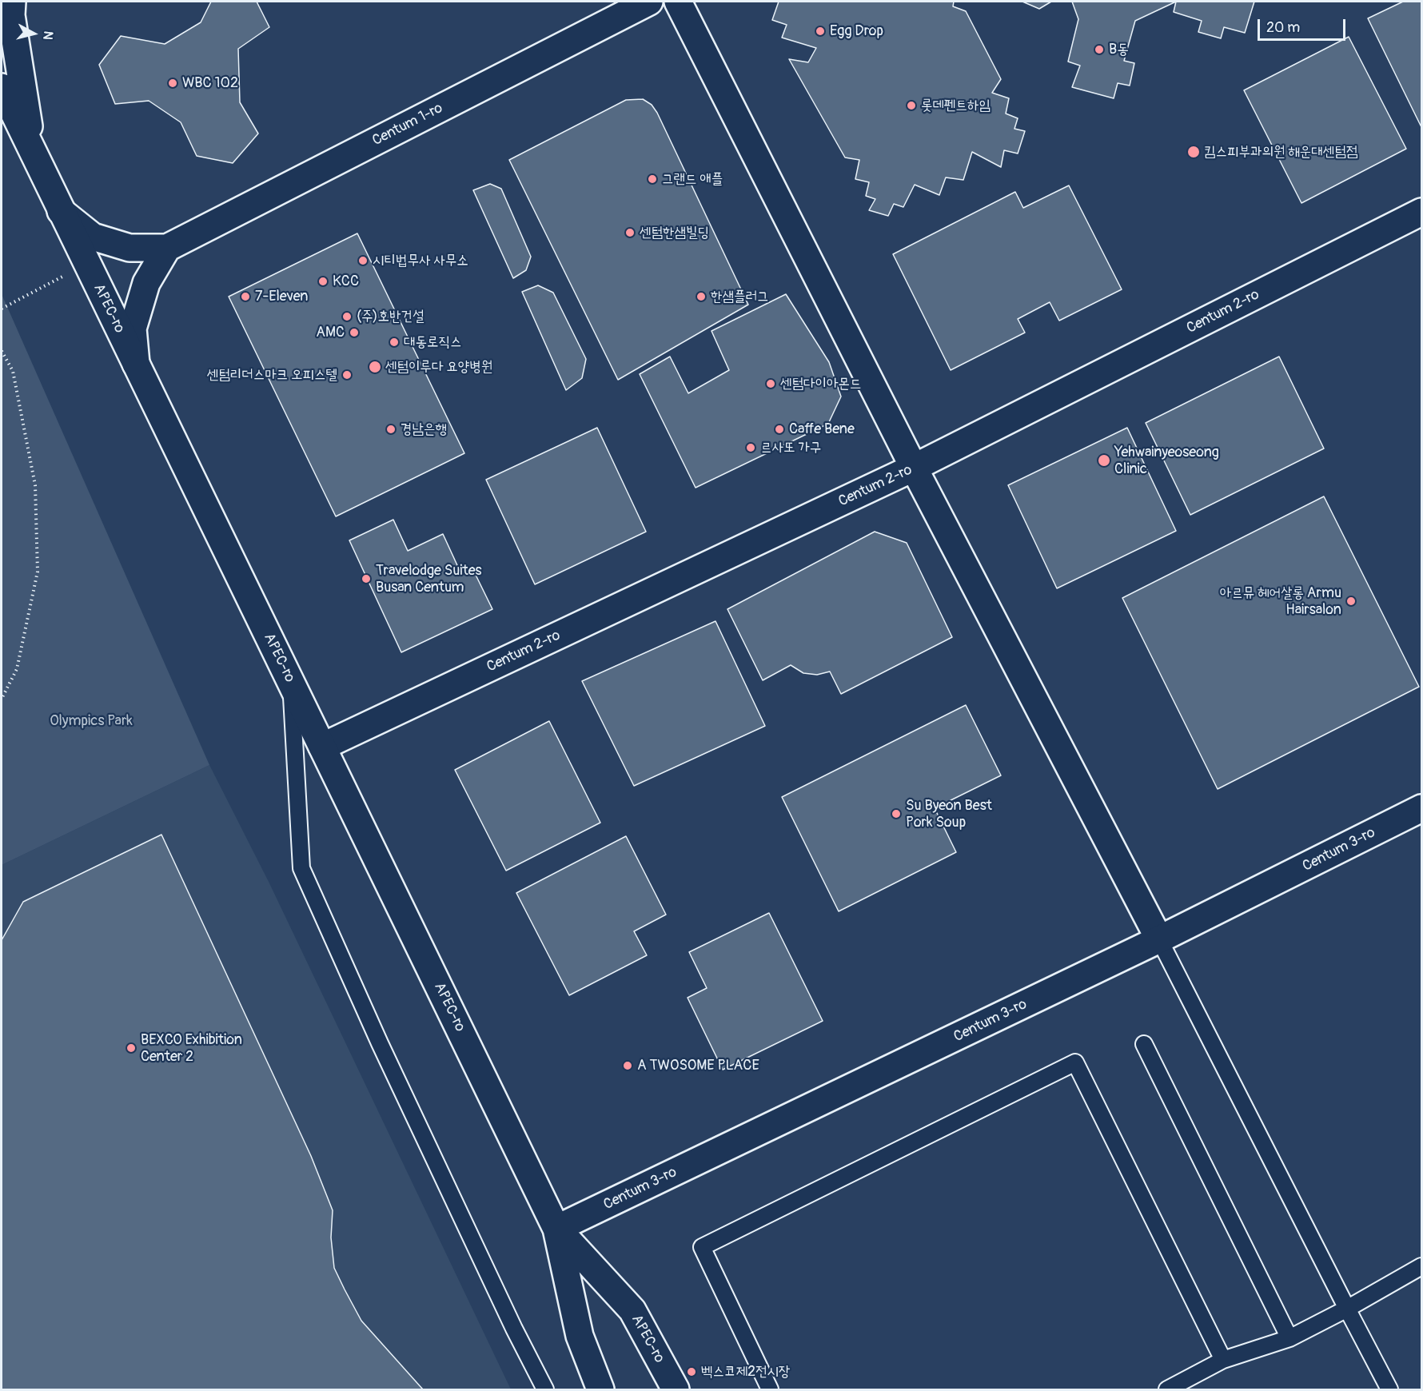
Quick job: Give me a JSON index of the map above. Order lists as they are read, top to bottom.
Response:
{
  "streets": {
    "street": [
      "Centum 1-ro",
      "APEC-ro",
      "Centum 2-ro",
      "Centum 3-ro"
    ]
  },
  "crossings": [
    ["APEC-ro", "Centum 2-ro"],
    ["APEC-ro", "Centum 3-ro"]
  ],
  "parks": ["Olympics Park"],
  "places": [
    "Egg Drop",
    "B동",
    "WBC 102",
    "롯데펜트하임",
    "킴스피부과의원 해운대센텀점",
    "그랜드 애플",
    "센텀한샘빌딩",
    "시티법무사 사무소",
    "KCC",
    "7-Eleven",
    "한샘플러그",
    "(주)호반건설",
    "AMC",
    "대동로직스",
    "센텀이루다 요양병원",
    "센텀리더스마크 오피스텔",
    "센텀다이아몬드",
    "경남은행",
    "Caffe Bene",
    "르사또 가구",
    "Yehwainyeoseong Clinic",
    "Travelodge Suites Busan Centum",
    "아르뮤 헤어살롱 Armu Hairsalon",
    "Su Byeon Best Pork Soup",
    "BEXCO Exhibition Center 2",
    "A TWOSOME PLACE",
    "벡스코제2전시장"
  ],
  "scale_bar": "20 m",
  "north": "right"
}
